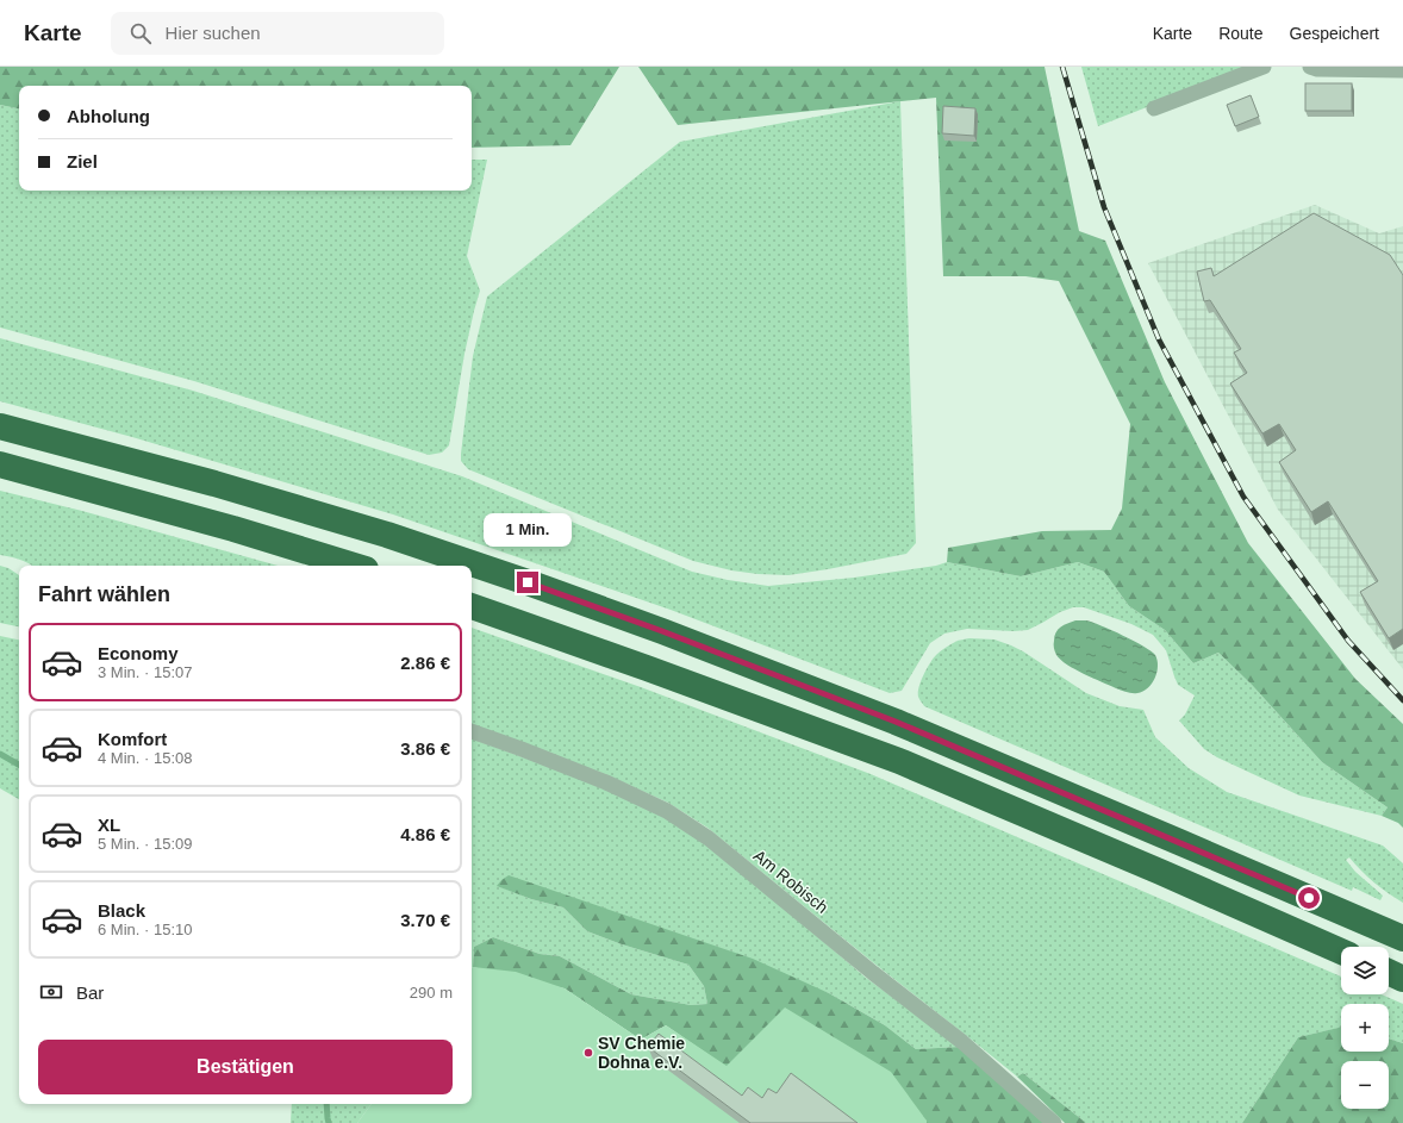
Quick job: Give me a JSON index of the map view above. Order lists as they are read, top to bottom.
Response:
{
  "streets": {
    "street": ["Am Robisch"]
  },
  "places": ["SV Chemie Dohna e.V."],
  "page": {
    "header": "Karte",
    "search": "Hier suchen",
    "nav": ["Karte", "Route", "Gespeichert"],
    "banner": ["Abholung", "Ziel"],
    "bubble": "1 Min.",
    "heading": "Fahrt wählen",
    "list": [
      {
        "name": "Economy",
        "note": "3 Min. · 15:07",
        "value": "2.86 €"
      },
      {
        "name": "Komfort",
        "note": "4 Min. · 15:08",
        "value": "3.86 €"
      },
      {
        "name": "XL",
        "note": "5 Min. · 15:09",
        "value": "4.86 €"
      },
      {
        "name": "Black",
        "note": "6 Min. · 15:10",
        "value": "3.70 €"
      }
    ],
    "map_buttons": ["+", "−"],
    "pay": ["Bar", "290 m"],
    "buttons": "Bestätigen"
  }
}
